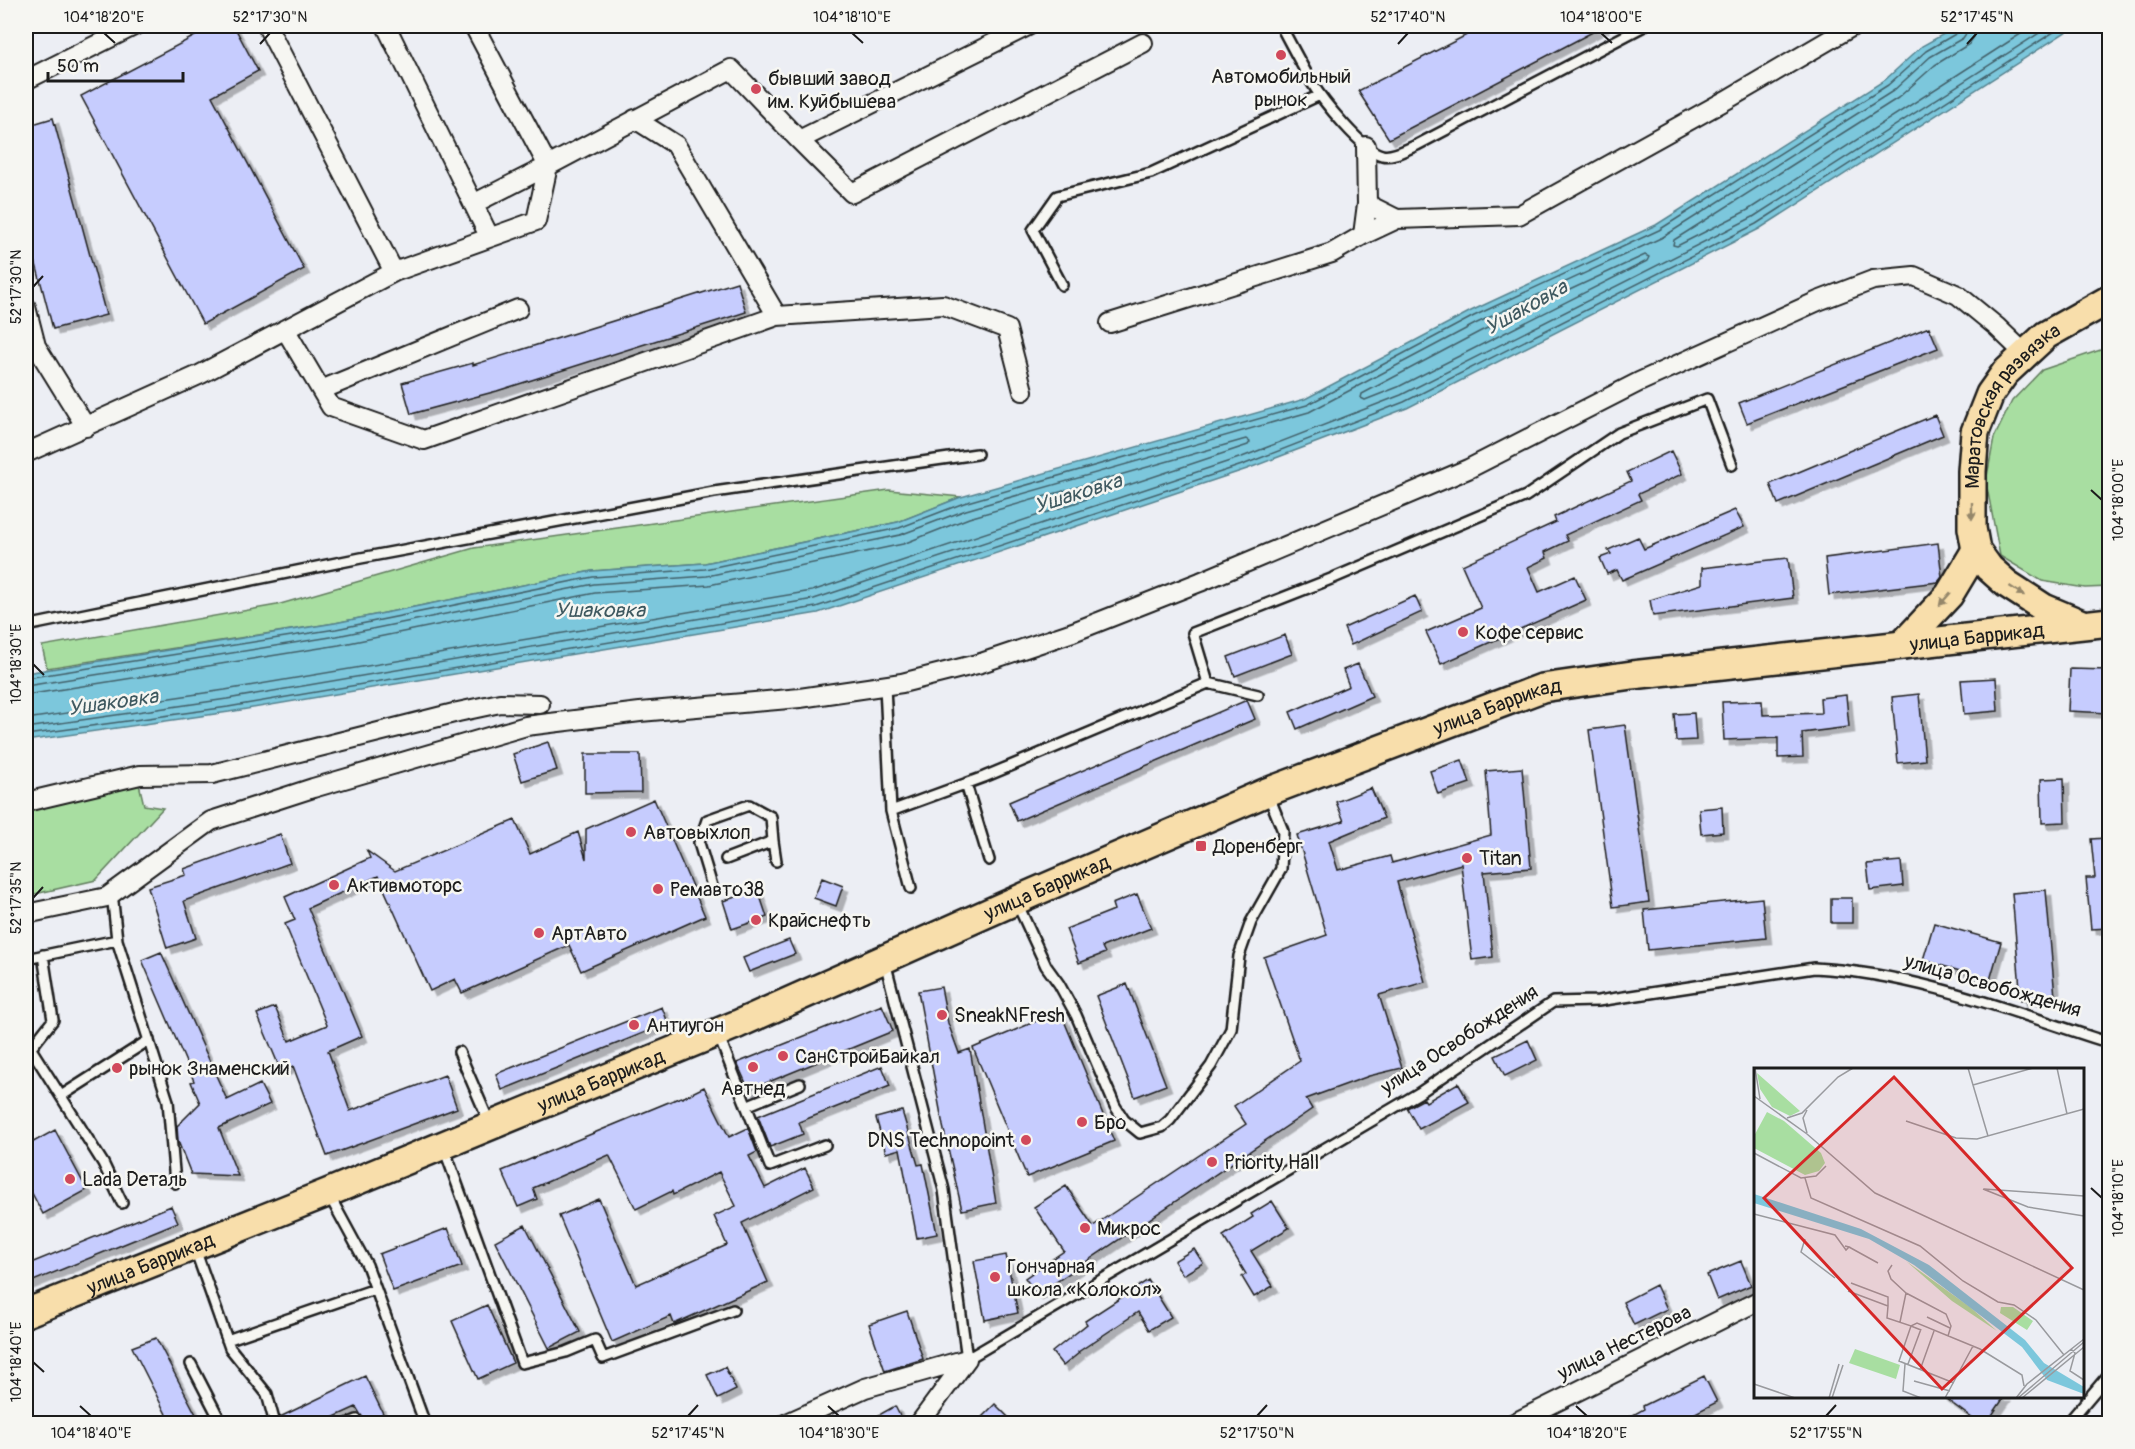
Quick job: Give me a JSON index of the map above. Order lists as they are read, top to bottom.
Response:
{
  "streets": {
    "main road": ["Маратовская развязка", "улица Баррикад"],
    "street": ["улица Освобождения", "улица Нестерова"]
  },
  "one_way": ["Маратовская развязка"],
  "water": ["Ушаковка"],
  "places": {
    "other": [
      "Автомобильный рынок",
      "бывший завод им. Куйбышева",
      "Кофе сервис",
      "Автовыхлоп",
      "Titan",
      "Активмоторс",
      "Ремавто38",
      "Крайснефть",
      "АртАвто",
      "SneakNFresh",
      "Антиугон",
      "СанСтройБайкал",
      "Автнед",
      "рынок Знаменский",
      "Бро",
      "DNS Technopoint",
      "Priority Hall",
      "Lada Dеталь",
      "Микрос",
      "Гончарная школа «Колокол»"
    ],
    "transit": ["Доренберг"]
  },
  "scale_bar": "50 m",
  "coordinates": [
    "104°18'20\"E",
    "52°17'30\"N",
    "104°18'10\"E",
    "52°17'40\"N",
    "104°18'00\"E",
    "52°17'45\"N",
    "104°18'30\"E",
    "52°17'35\"N",
    "104°18'40\"E",
    "52°17'50\"N",
    "52°17'55\"N"
  ]
}
